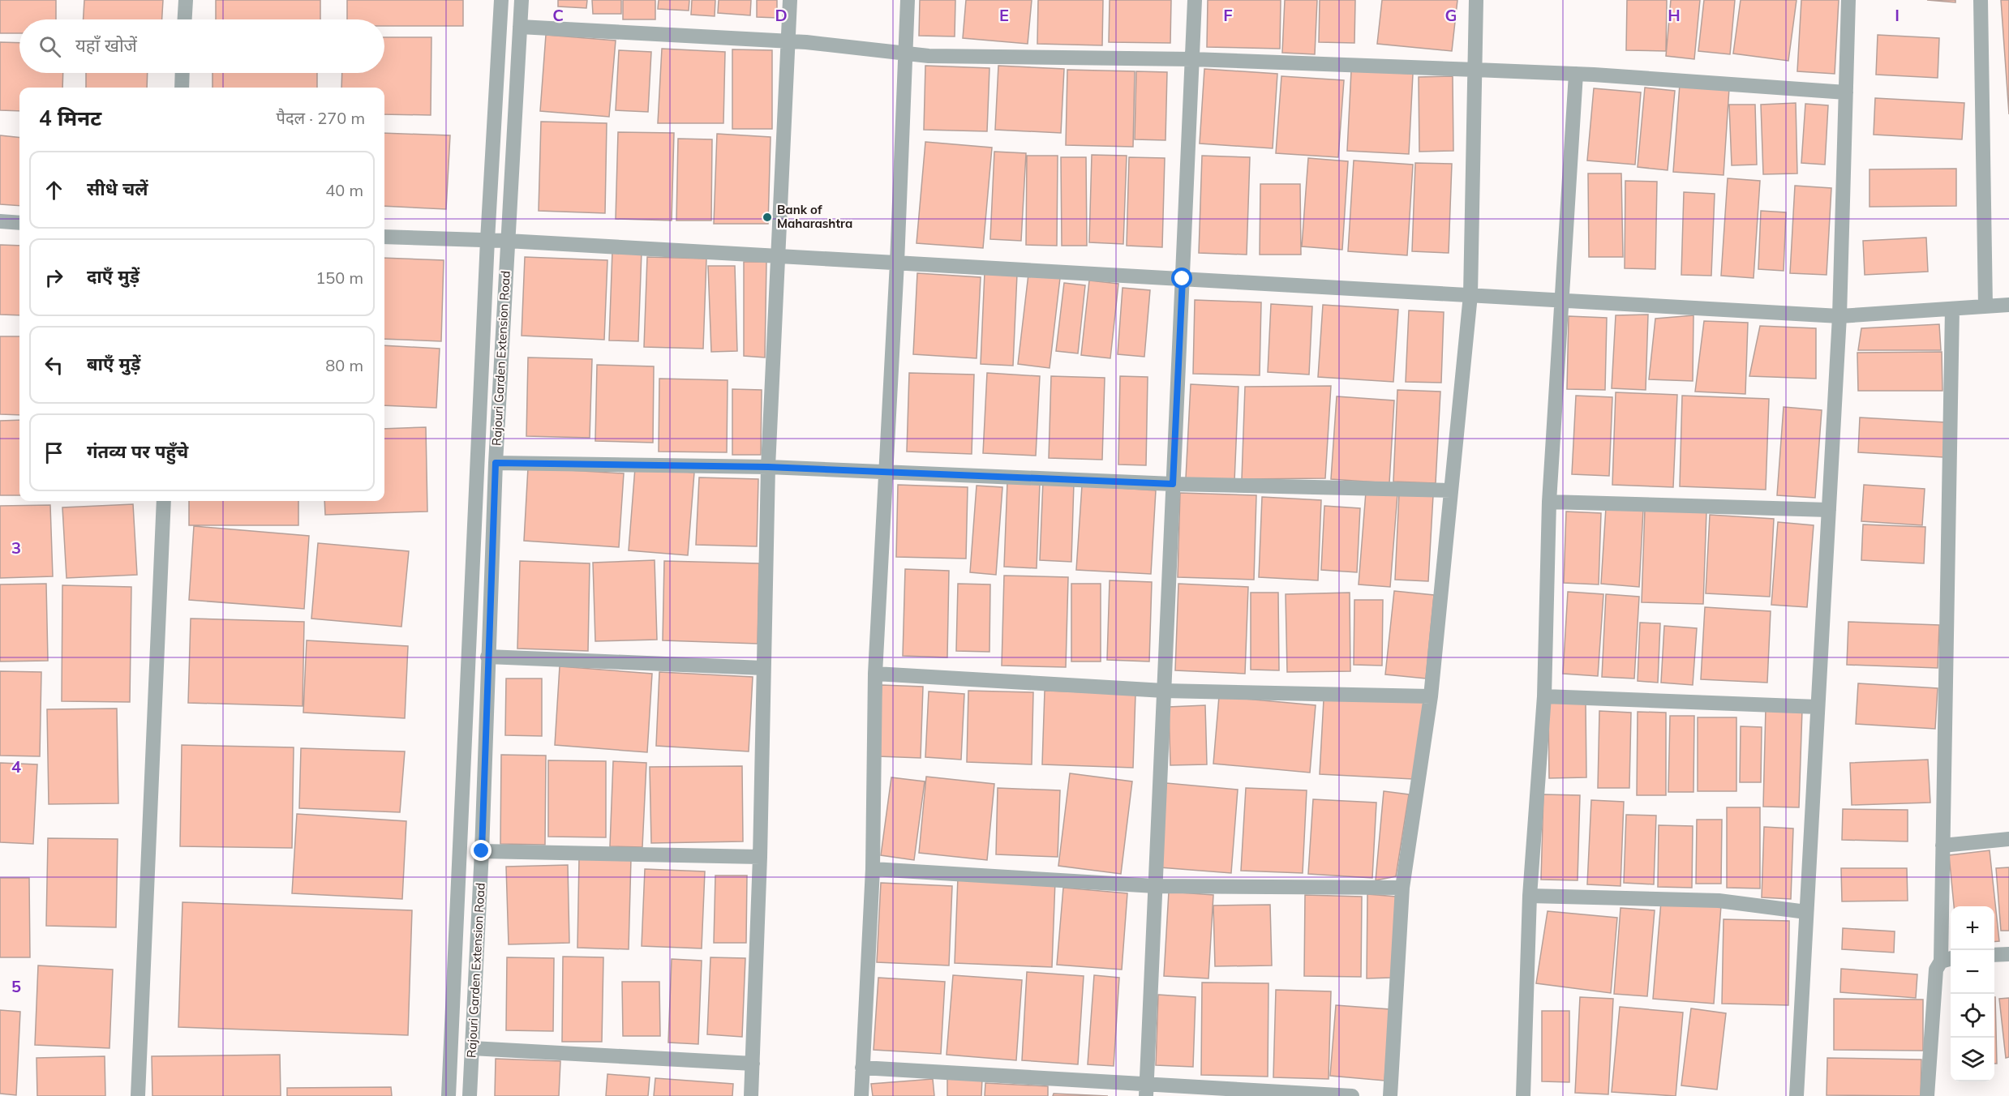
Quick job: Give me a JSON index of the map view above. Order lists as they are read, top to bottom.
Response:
{
  "streets": {
    "street": ["Rajouri Garden Extension Road"]
  },
  "places": ["Bank of Maharashtra"],
  "page": {
    "search": "यहाँ खोजें",
    "heading": ["4 मिनट", "पैदल · 270 m"],
    "list": [
      ["सीधे चलें", "40 m"],
      ["दाएँ मुड़ें", "150 m"],
      ["बाएँ मुड़ें", "80 m"],
      "गंतव्य पर पहुँचे"
    ],
    "map_buttons": ["+", "−"]
  },
  "grid": {
    "columns": [
      "C",
      "D",
      "E",
      "F",
      "G",
      "H",
      "I"
    ],
    "rows": ["3", "4", "5"]
  }
}
